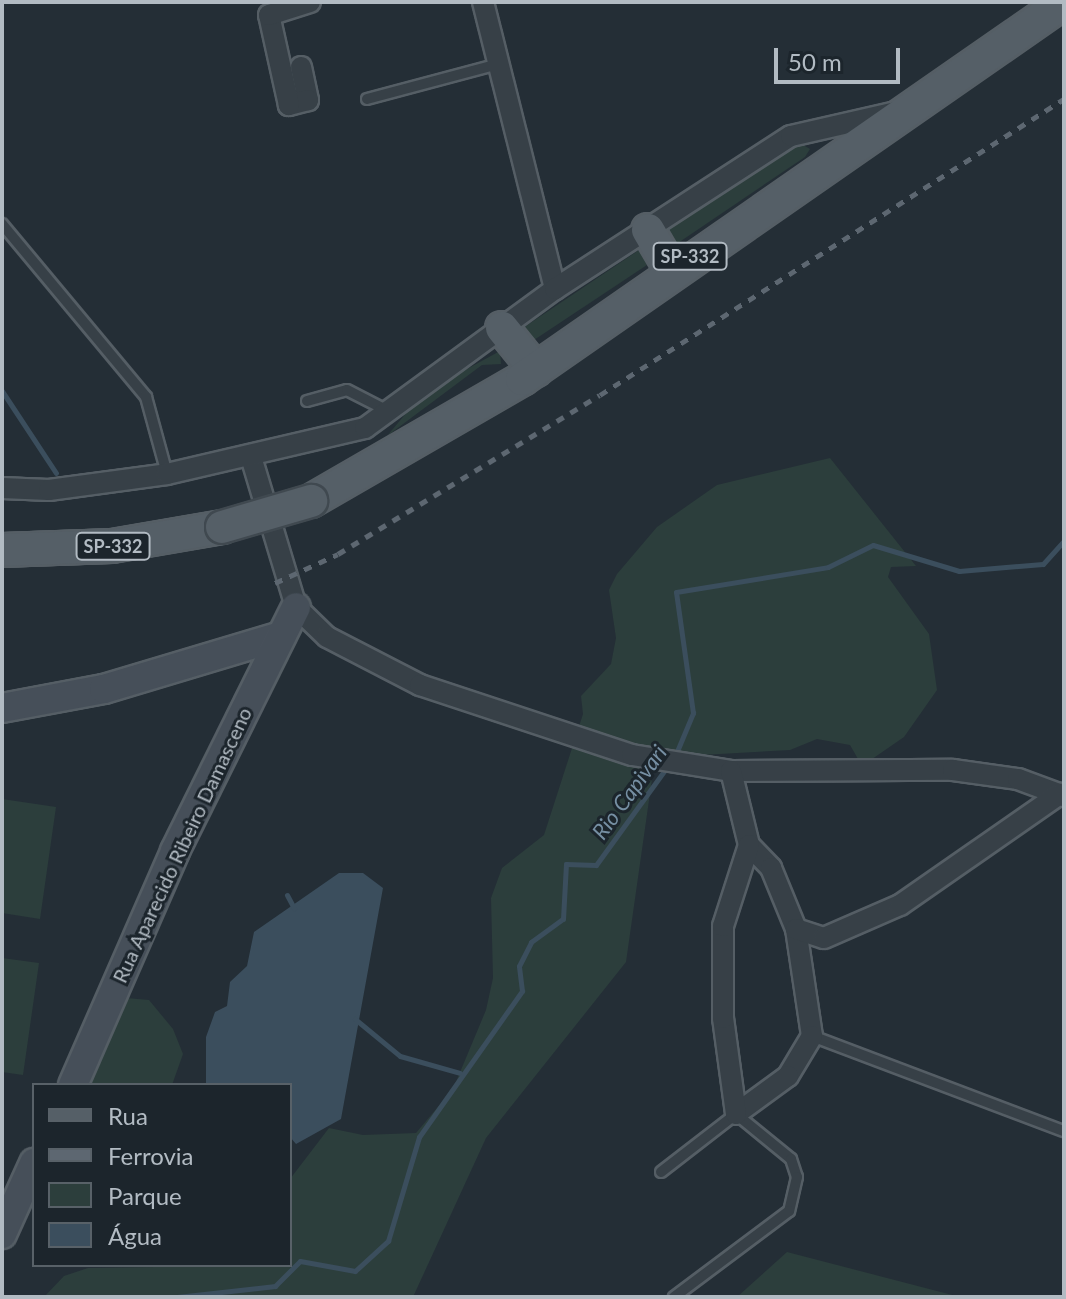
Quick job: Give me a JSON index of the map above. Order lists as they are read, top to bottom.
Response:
{
  "streets": {
    "main road": ["SP-332"],
    "street": ["Rua Aparecido Ribeiro Damasceno"]
  },
  "water": ["Rio Capivari"],
  "legend": [
    "Rua",
    "Ferrovia",
    "Parque",
    "Água"
  ],
  "scale_bar": "50 m"
}
